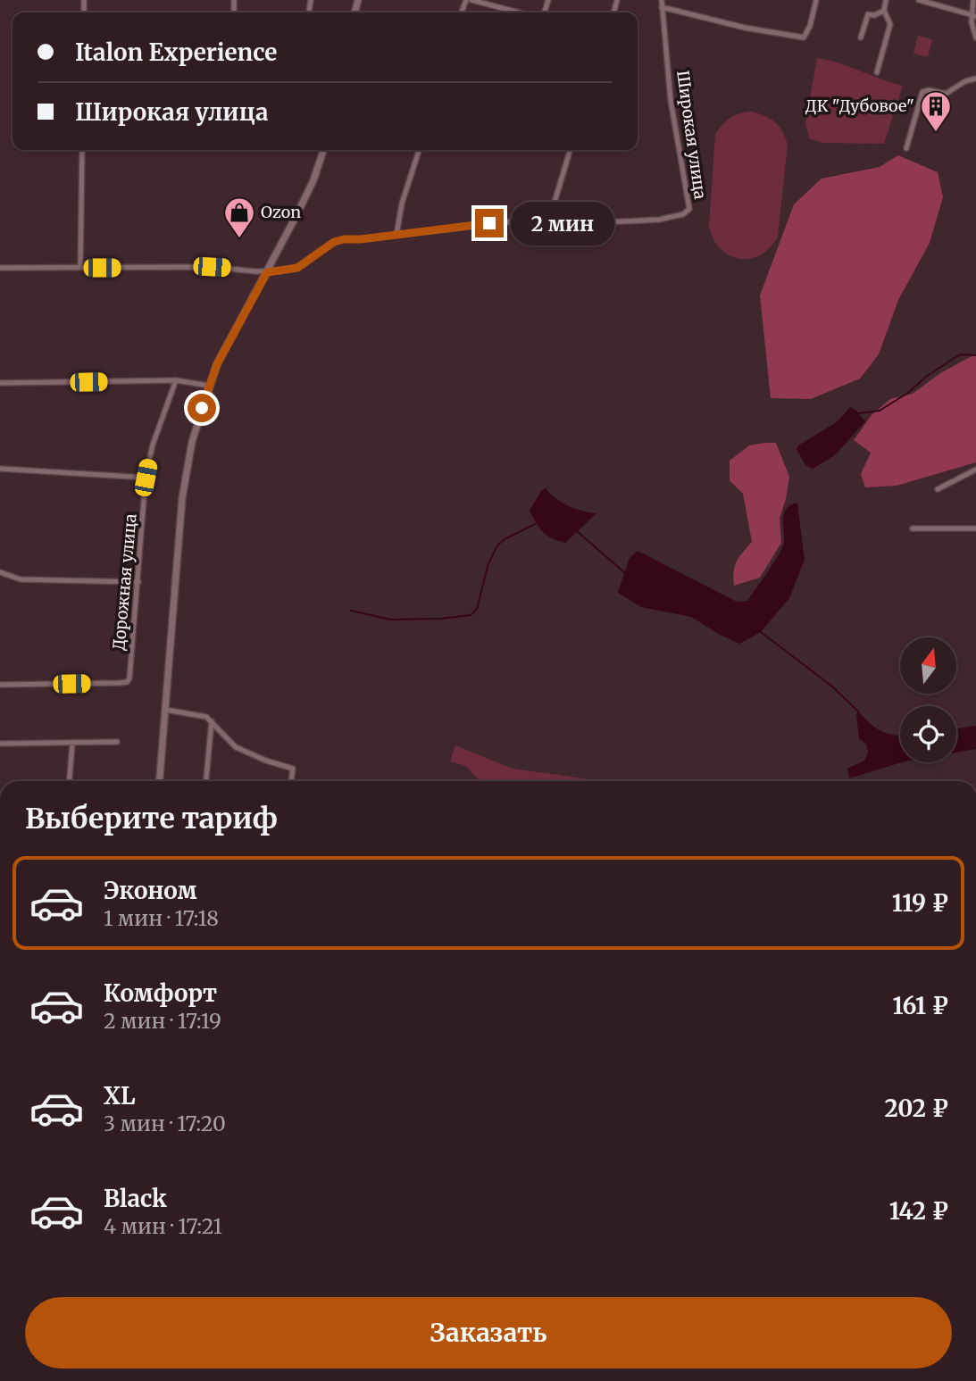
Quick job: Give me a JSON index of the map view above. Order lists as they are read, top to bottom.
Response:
{
  "streets": {
    "street": ["Широкая улица", "Дорожная улица"]
  },
  "places": {
    "building": ["ДК \"Дубовое\""],
    "shop": ["Ozon"]
  },
  "north": "top",
  "page": {
    "banner": ["Italon Experience", "Широкая улица"],
    "bubble": "2 мин",
    "heading": "Выберите тариф",
    "list": [
      {
        "name": "Эконом",
        "note": "1 мин · 17:18",
        "value": "119 ₽"
      },
      {
        "name": "Комфорт",
        "note": "2 мин · 17:19",
        "value": "161 ₽"
      },
      {
        "name": "XL",
        "note": "3 мин · 17:20",
        "value": "202 ₽"
      },
      {
        "name": "Black",
        "note": "4 мин · 17:21",
        "value": "142 ₽"
      }
    ],
    "buttons": "Заказать"
  }
}
